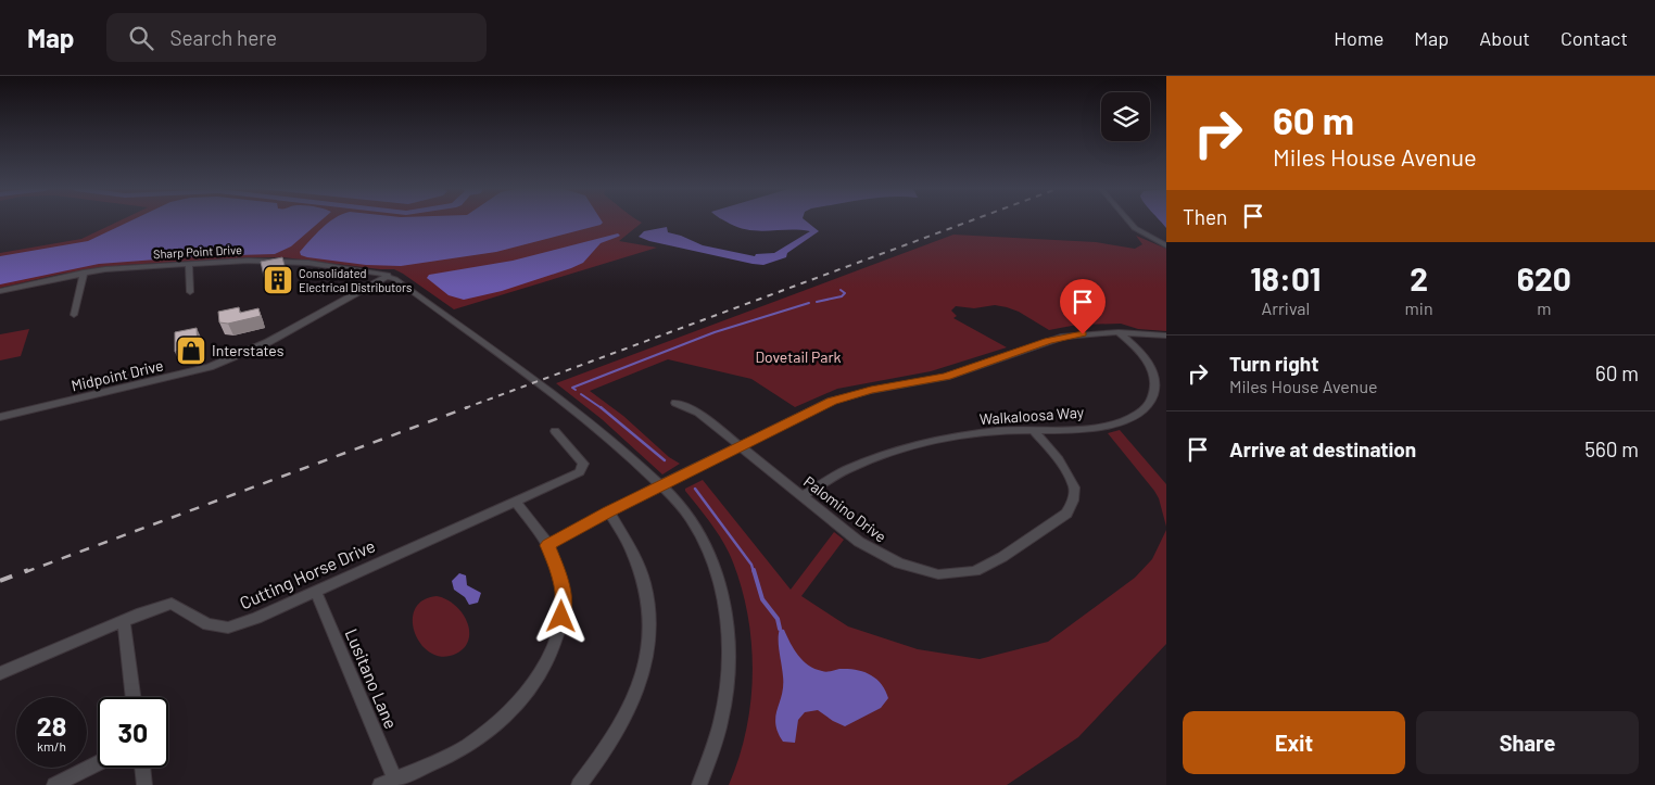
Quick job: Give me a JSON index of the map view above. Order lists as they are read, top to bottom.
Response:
{
  "streets": {
    "street": [
      "Sharp Point Drive",
      "Midpoint Drive",
      "Walkaloosa Way",
      "Palomino Drive",
      "Cutting Horse Drive",
      "Lusitano Lane"
    ]
  },
  "crossings": [
    ["Sharp Point Drive", "Midpoint Drive"],
    ["Walkaloosa Way", "Palomino Drive"],
    ["Cutting Horse Drive", "Lusitano Lane"]
  ],
  "parks": ["Dovetail Park"],
  "places": {
    "building": ["Consolidated Electrical Distributors"],
    "shop": ["Interstates"]
  },
  "page": {
    "header": "Map",
    "search": "Search here",
    "nav": [
      "Home",
      "Map",
      "About",
      "Contact"
    ],
    "turn": ["60 m", "Miles House Avenue"],
    "then": "Then",
    "eta": [
      "18:01",
      "Arrival",
      "2",
      "min",
      "620",
      "m"
    ],
    "list": [
      {
        "name": "Turn right",
        "note": "Miles House Avenue",
        "value": "60 m"
      },
      {
        "name": "Arrive at destination",
        "value": "560 m"
      }
    ],
    "speed": "28 km/h",
    "limit": "30",
    "buttons": ["Exit", "Share"]
  }
}
